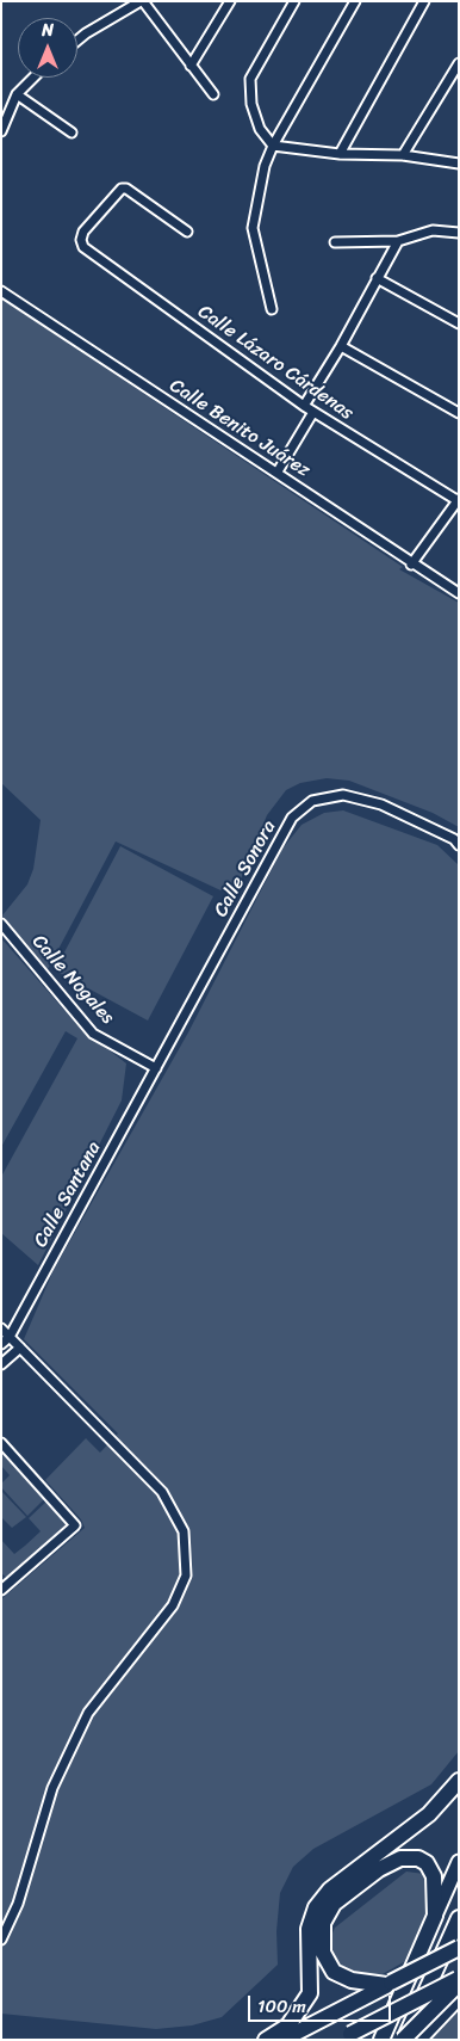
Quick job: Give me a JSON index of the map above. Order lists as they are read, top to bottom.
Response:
{
  "streets": {
    "street": [
      "Calle Lázaro Cárdenas",
      "Calle Benito Juárez",
      "Calle Sonora",
      "Calle Nogales",
      "Calle Santana"
    ]
  },
  "crossings": [
    ["Calle Sonora", "Calle Nogales"],
    ["Calle Sonora", "Calle Santana"],
    ["Calle Nogales", "Calle Santana"]
  ],
  "scale_bar": "100 m",
  "north": "top"
}
